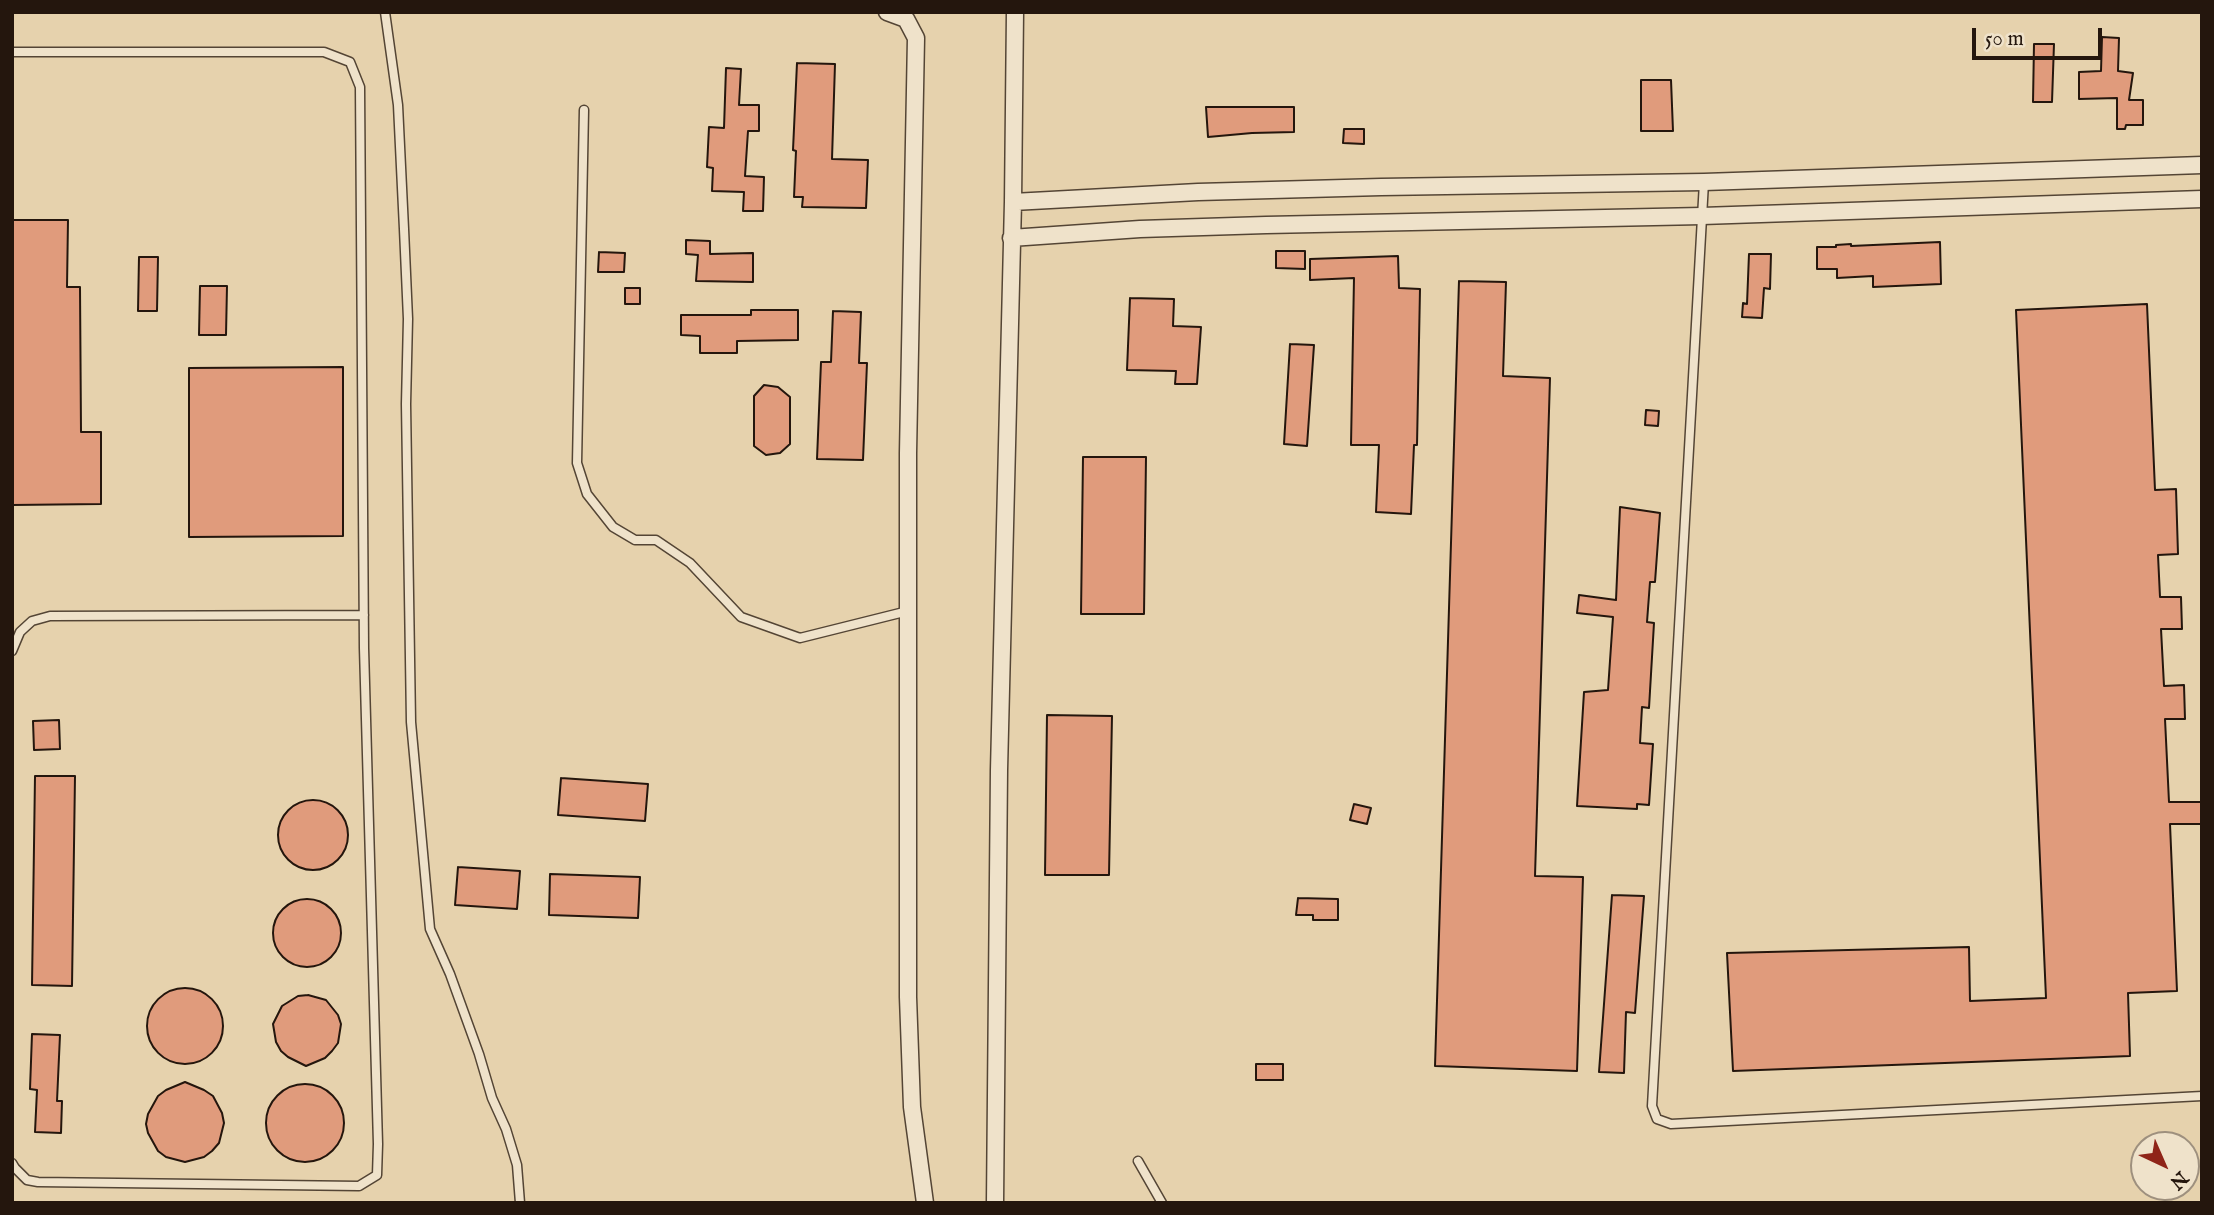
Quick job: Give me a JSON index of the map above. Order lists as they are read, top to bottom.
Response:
{
  "scale_bar": "50 m",
  "north": "bottom right"
}
